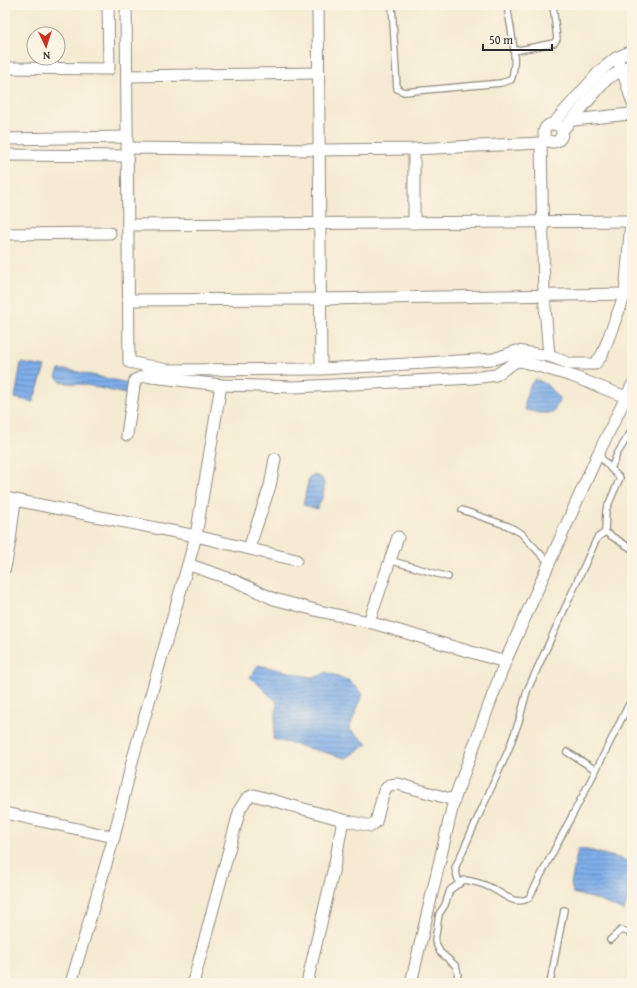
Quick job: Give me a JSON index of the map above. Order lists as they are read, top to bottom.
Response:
{
  "scale_bar": "50 m",
  "north": "bottom"
}
